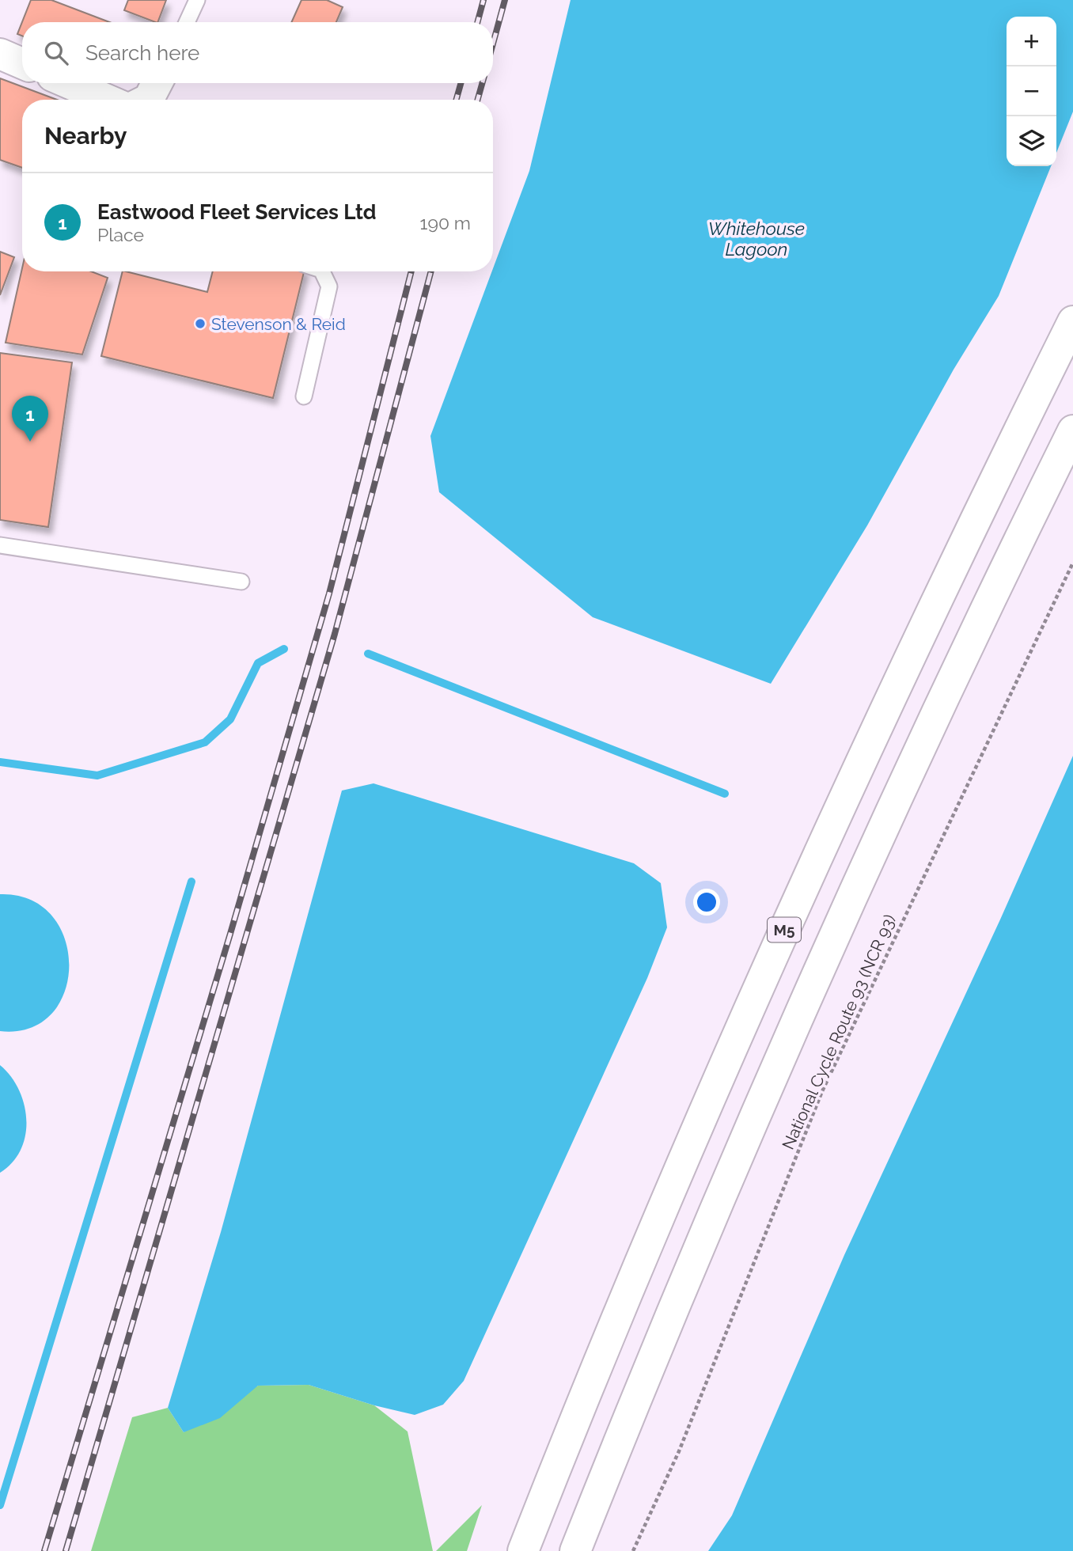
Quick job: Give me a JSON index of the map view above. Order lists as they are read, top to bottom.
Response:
{
  "streets": {
    "main road": ["M5"],
    "path": ["National Cycle Route 93 (NCR 93)"]
  },
  "water": ["Whitehouse Lagoon"],
  "places": ["Stevenson & Reid"],
  "page": {
    "map_buttons": ["+", "−"],
    "search": "Search here",
    "heading": "Nearby",
    "list": [
      {
        "mark": "1",
        "name": "Eastwood Fleet Services Ltd",
        "note": "Place",
        "value": "190 m"
      }
    ],
    "pins": "1"
  }
}
